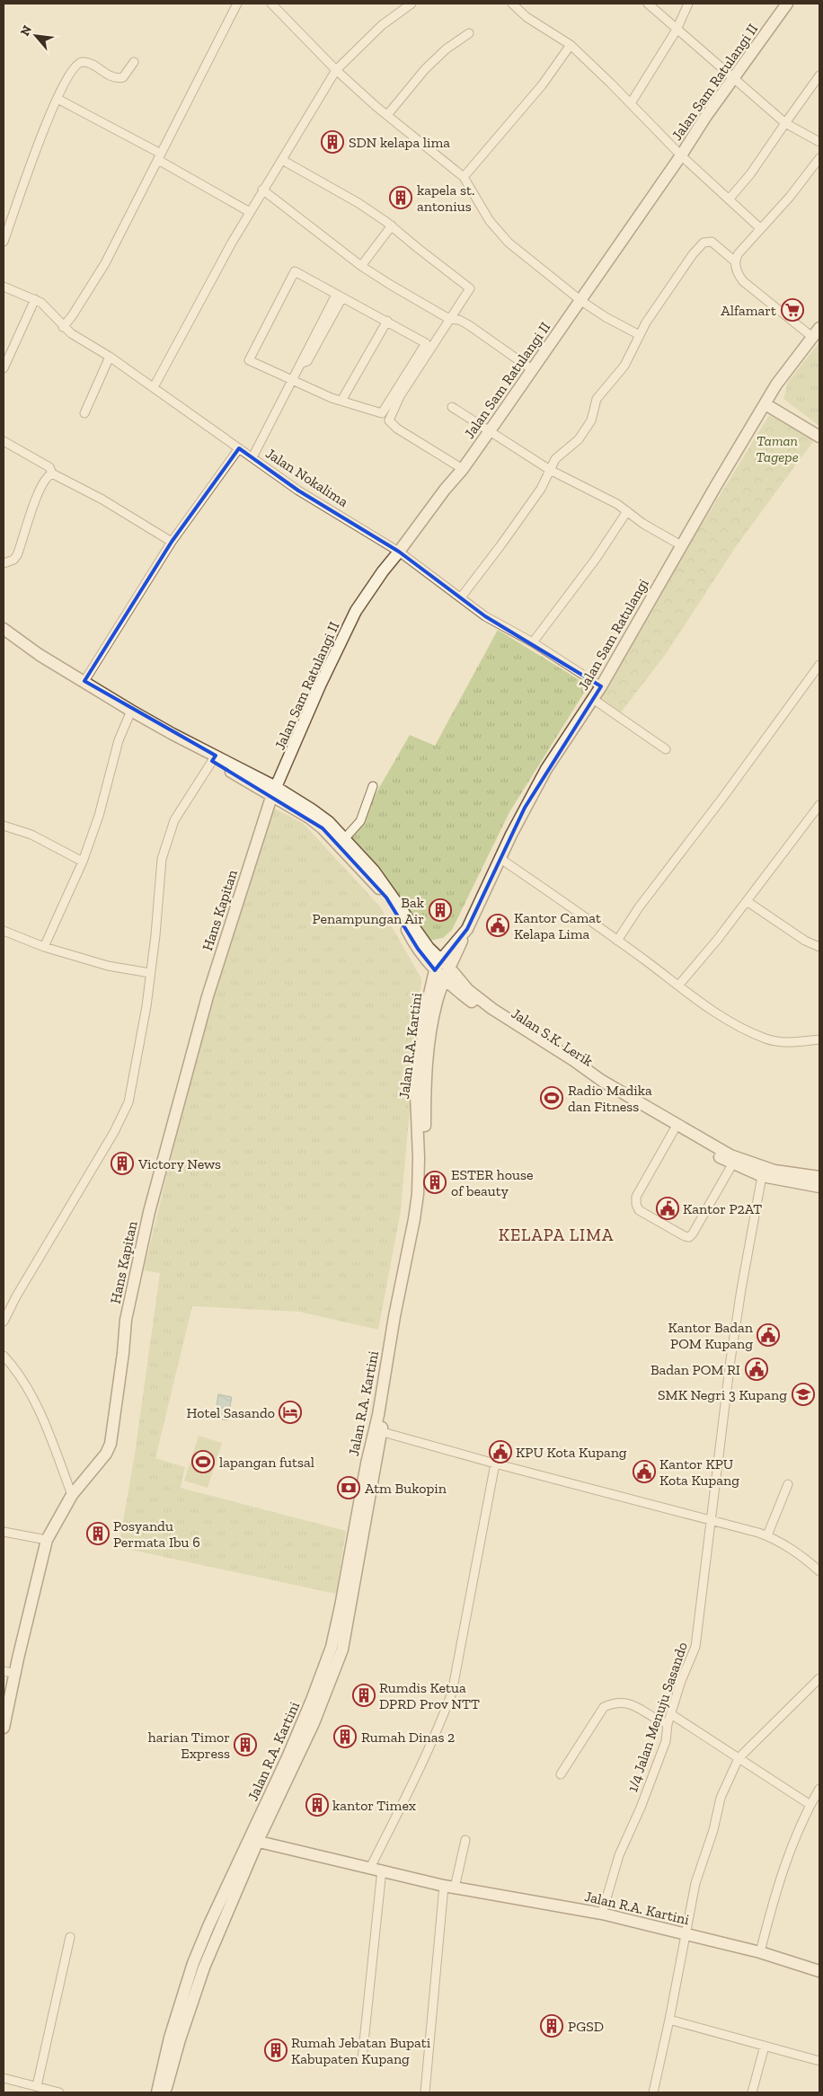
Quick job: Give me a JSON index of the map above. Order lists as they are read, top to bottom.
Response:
{
  "streets": {
    "main road": [
      "Jalan Sam Ratulangi II",
      "Jalan Sam Ratulangi",
      "Hans Kapitan",
      "Jalan S.K. Lerik",
      "Jalan R.A. Kartini"
    ],
    "street": ["Jalan Nokalima", "1/4 Jalan Menuju Sasando"]
  },
  "crossings": [
    ["Jalan Sam Ratulangi II", "Jalan Nokalima"],
    ["Jalan Sam Ratulangi II", "Hans Kapitan"],
    ["Jalan Sam Ratulangi II", "Jalan S.K. Lerik"],
    ["Jalan Nokalima", "Jalan Sam Ratulangi"],
    ["Jalan Sam Ratulangi", "Jalan S.K. Lerik"],
    ["Jalan Sam Ratulangi", "Jalan R.A. Kartini"],
    ["Hans Kapitan", "Jalan S.K. Lerik"],
    ["Jalan S.K. Lerik", "Jalan R.A. Kartini"],
    ["Jalan S.K. Lerik", "1/4 Jalan Menuju Sasando"],
    ["Jalan R.A. Kartini", "1/4 Jalan Menuju Sasando"]
  ],
  "districts": ["KELAPA LIMA"],
  "parks": ["Taman Tagepe"],
  "places": {
    "building": [
      "SDN kelapa lima",
      "kapela st. antonius",
      "Bak Penampungan Air",
      "Victory News",
      "ESTER house of beauty",
      "Posyandu Permata Ibu 6",
      "Rumdis Ketua DPRD Prov NTT",
      "Rumah Dinas 2",
      "harian Timor Express",
      "kantor Timex",
      "PGSD",
      "Rumah Jebatan Bupati Kabupaten Kupang"
    ],
    "supermarket": ["Alfamart"],
    "public building": [
      "Kantor Camat Kelapa Lima",
      "Kantor P2AT",
      "Kantor Badan POM Kupang",
      "Badan POM RI",
      "KPU Kota Kupang",
      "Kantor KPU Kota Kupang"
    ],
    "sports": ["Radio Madika dan Fitness", "lapangan futsal"],
    "school or university": ["SMK Negri 3 Kupang"],
    "hotel": ["Hotel Sasando"],
    "bank": ["Atm Bukopin"]
  },
  "north": "top left"
}
